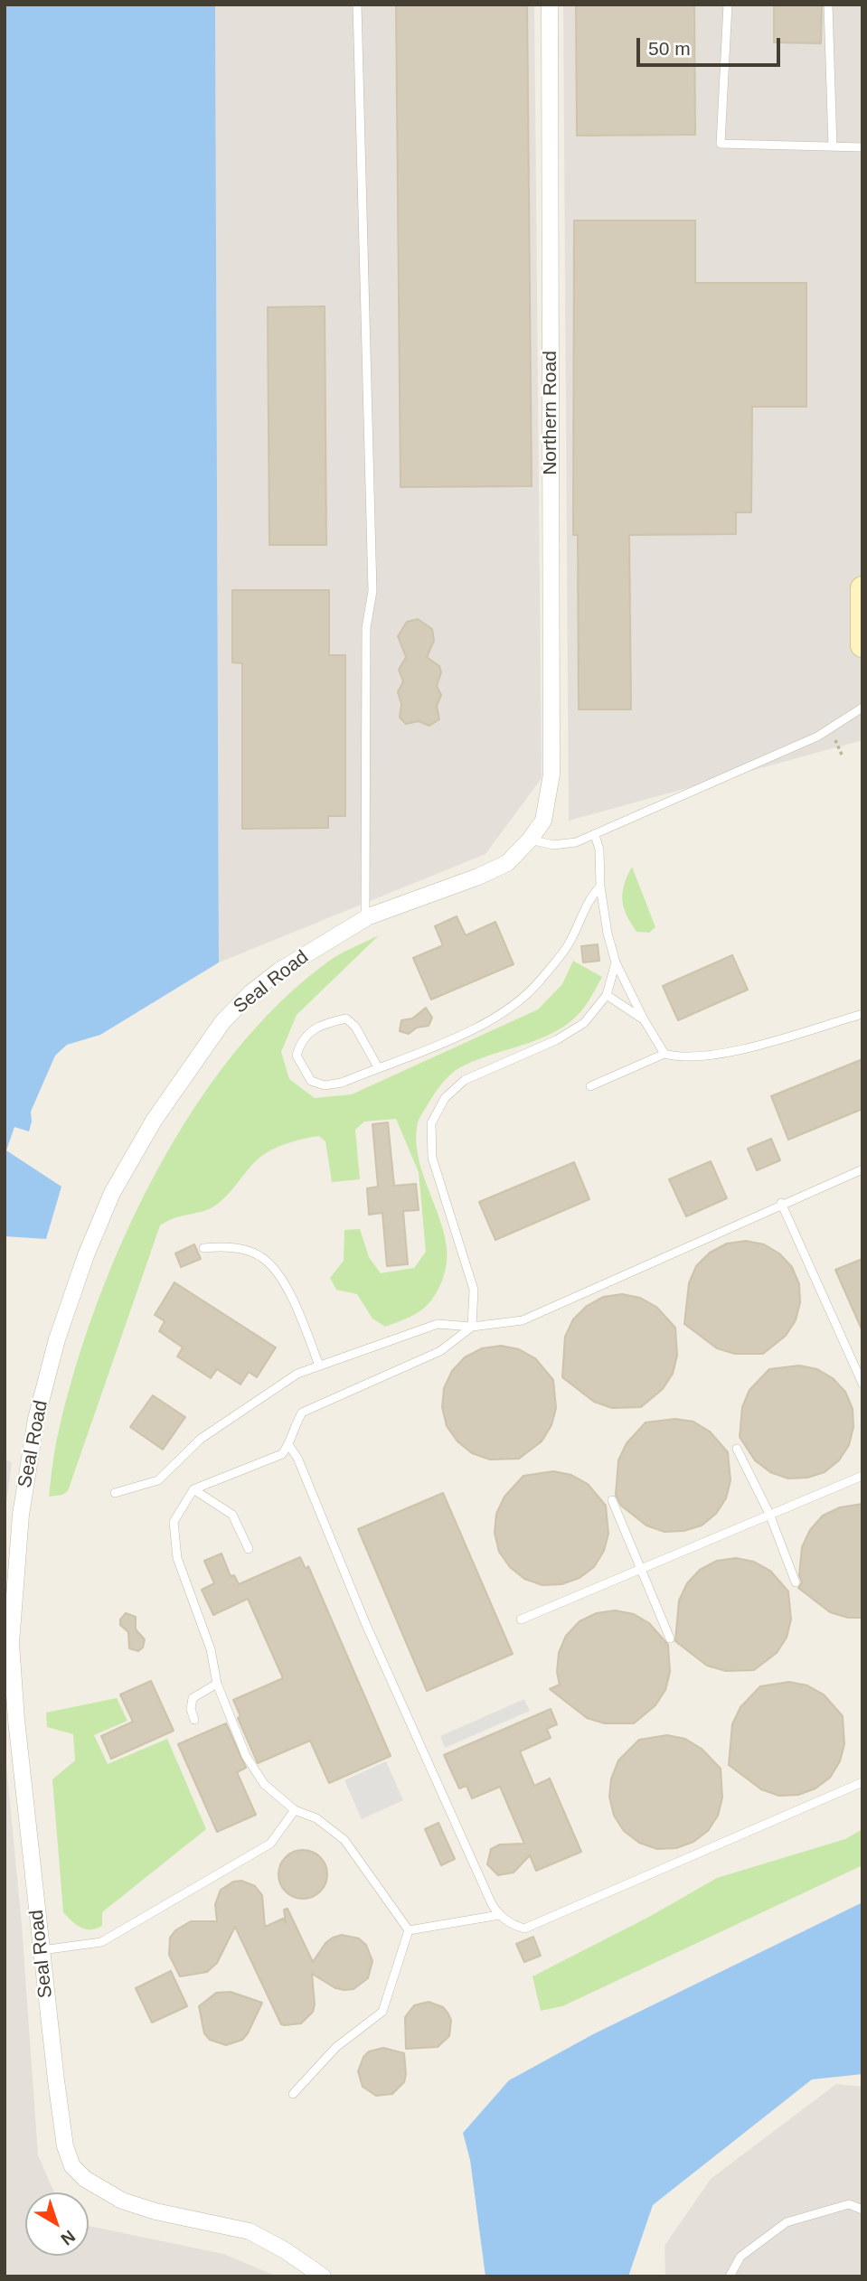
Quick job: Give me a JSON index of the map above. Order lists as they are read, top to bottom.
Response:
{
  "streets": {
    "street": ["Northern Road", "Seal Road"]
  },
  "crossings": [
    ["Northern Road", "Seal Road"]
  ],
  "scale_bar": "50 m",
  "north": "bottom right"
}
